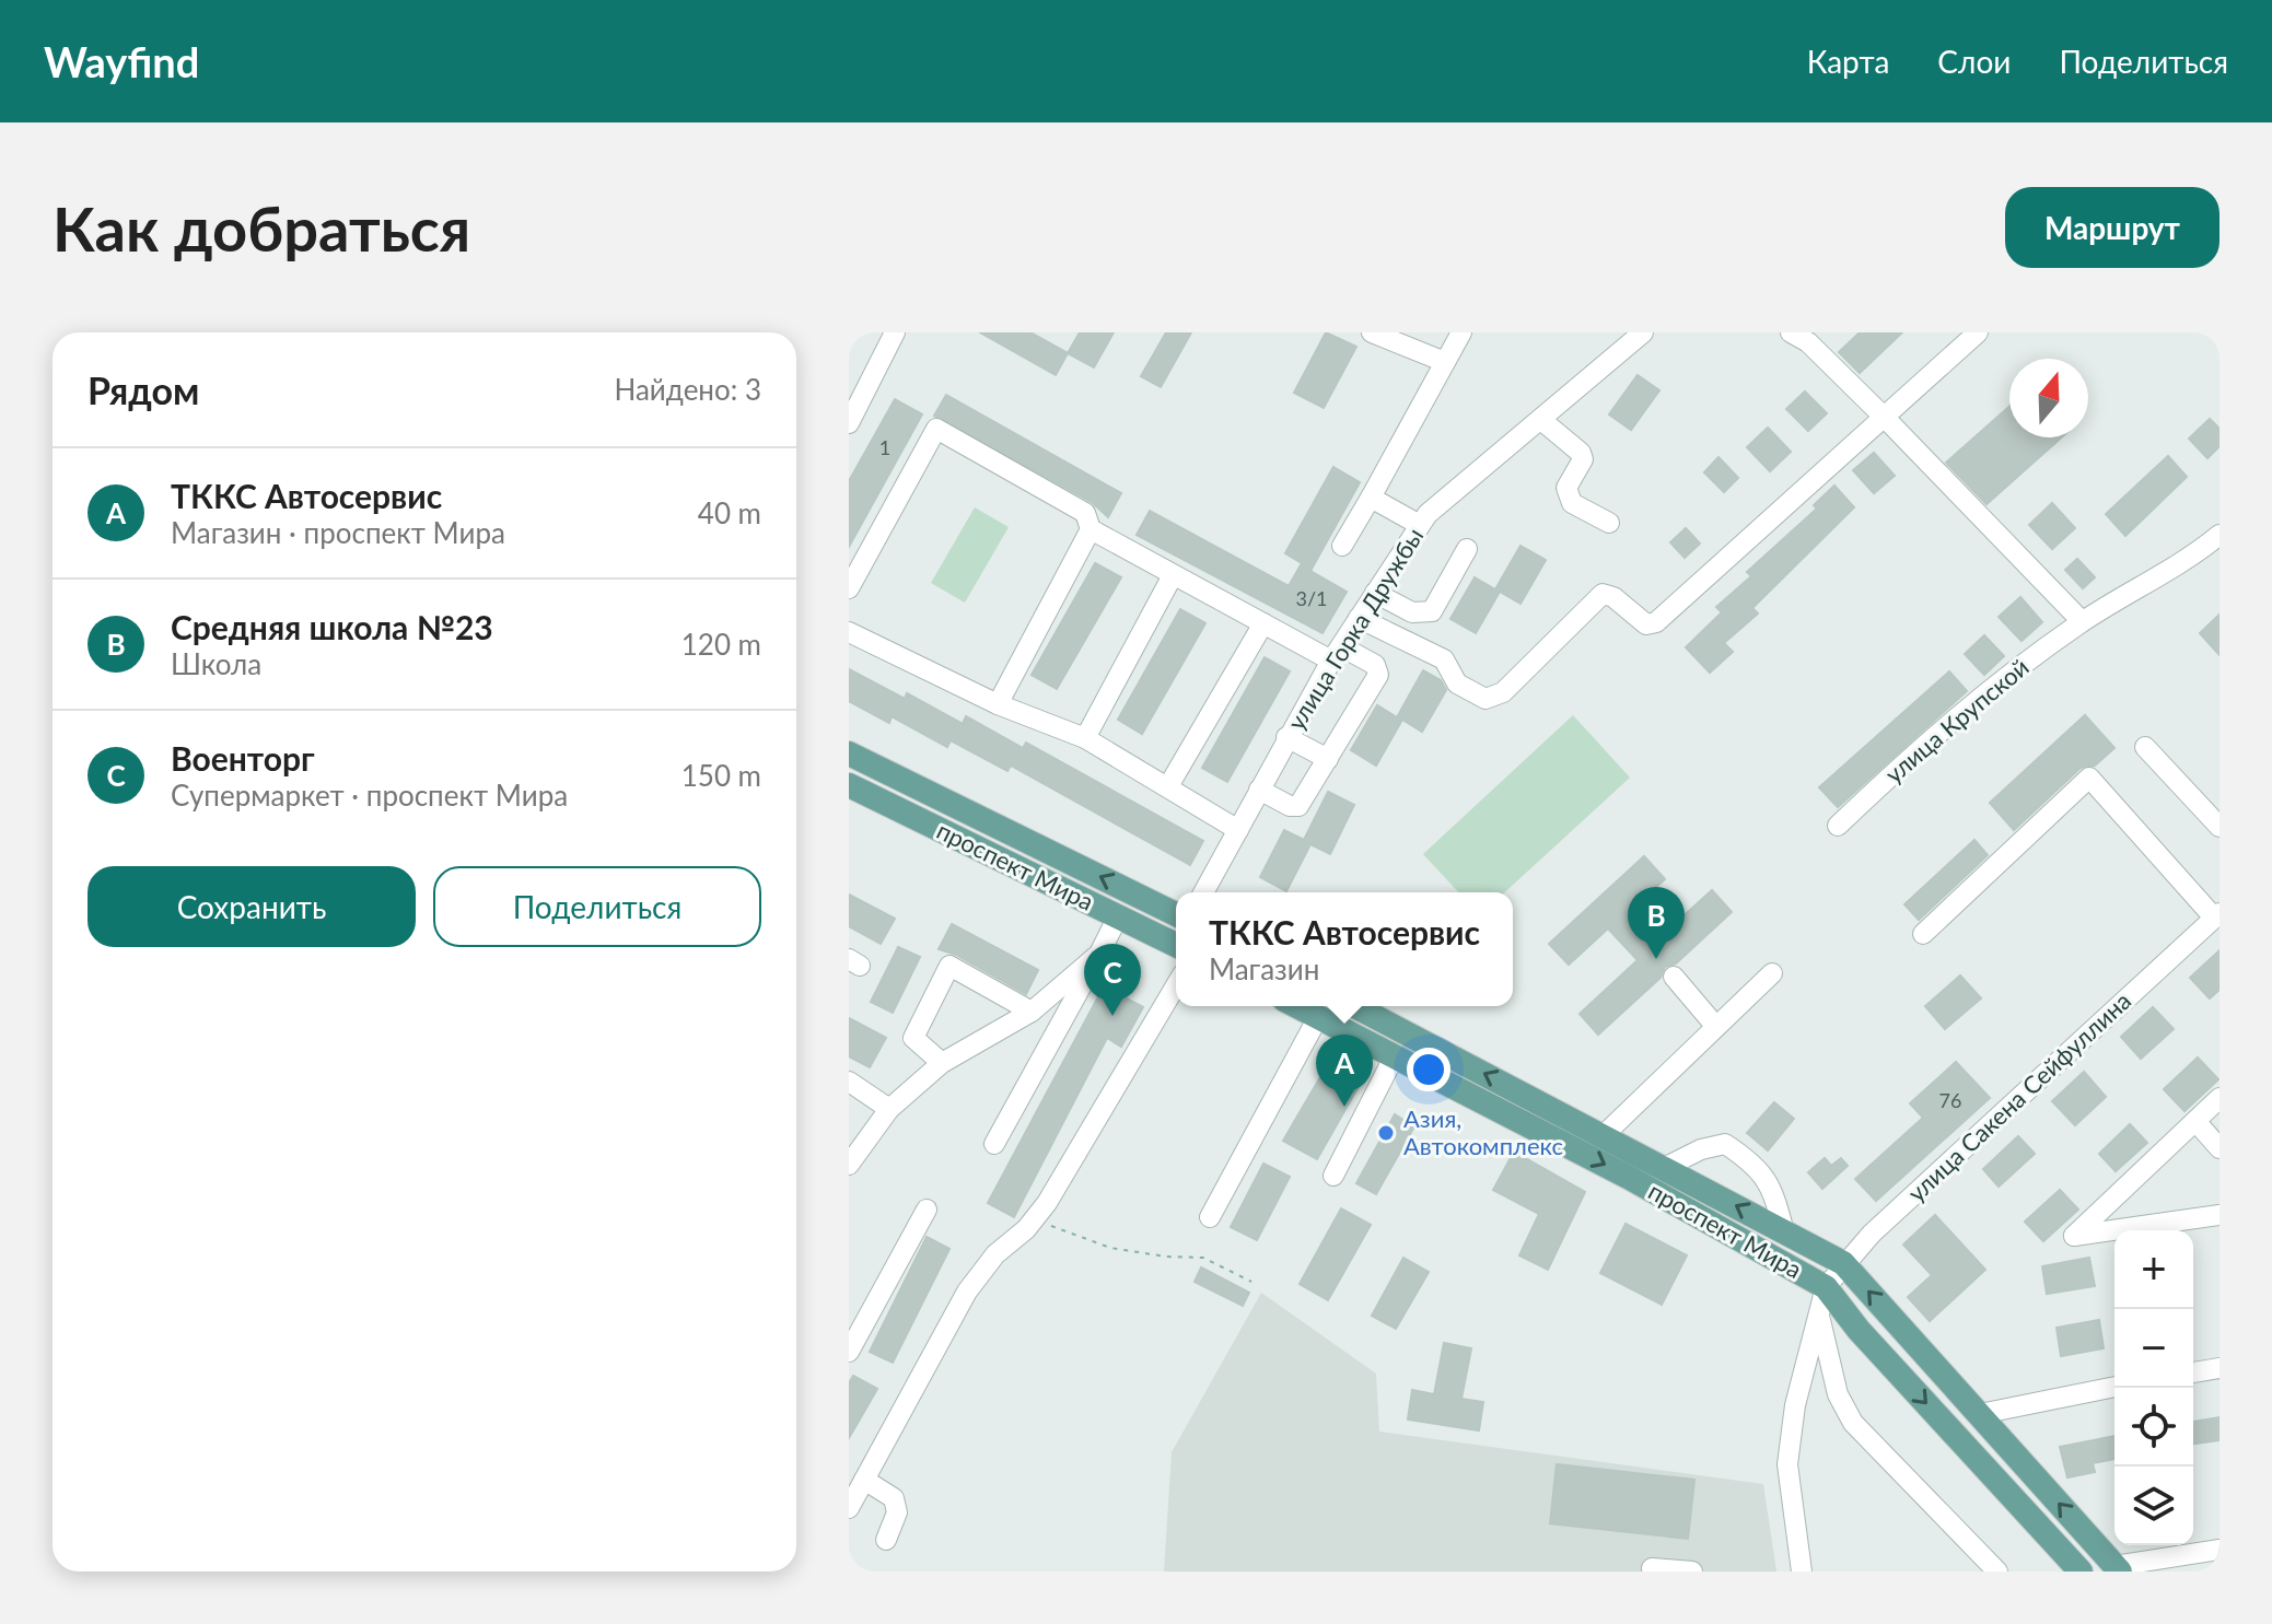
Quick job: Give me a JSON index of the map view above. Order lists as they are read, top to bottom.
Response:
{
  "streets": {
    "main road": ["проспект Мира"],
    "street": ["улица Горка Дружбы", "улица Крупской", "улица Сакена Сейфуллина"]
  },
  "crossings": [
    ["проспект Мира", "улица Сакена Сейфуллина"]
  ],
  "places": ["Азия, Автокомплекс"],
  "house_numbers": ["1", "3/1", "76"],
  "north": "top",
  "page": {
    "header": "Wayfind",
    "nav": ["Карта", "Слои", "Поделиться"],
    "buttons": [
      "Маршрут",
      ["Сохранить", "Поделиться"]
    ],
    "title": "Как добраться",
    "heading": ["Рядом", "Найдено: 3"],
    "list": [
      {
        "mark": "A",
        "name": "ТККС Автосервис",
        "note": "Магазин · проспект Мира",
        "value": "40 m"
      },
      {
        "mark": "B",
        "name": "Средняя школа №23",
        "note": "Школа",
        "value": "120 m"
      },
      {
        "mark": "C",
        "name": "Военторг",
        "note": "Супермаркет · проспект Мира",
        "value": "150 m"
      }
    ],
    "pins": ["B", "C", "A"],
    "popup": ["ТККС Автосервис", "Магазин"],
    "map_buttons": ["+", "−"]
  }
}
